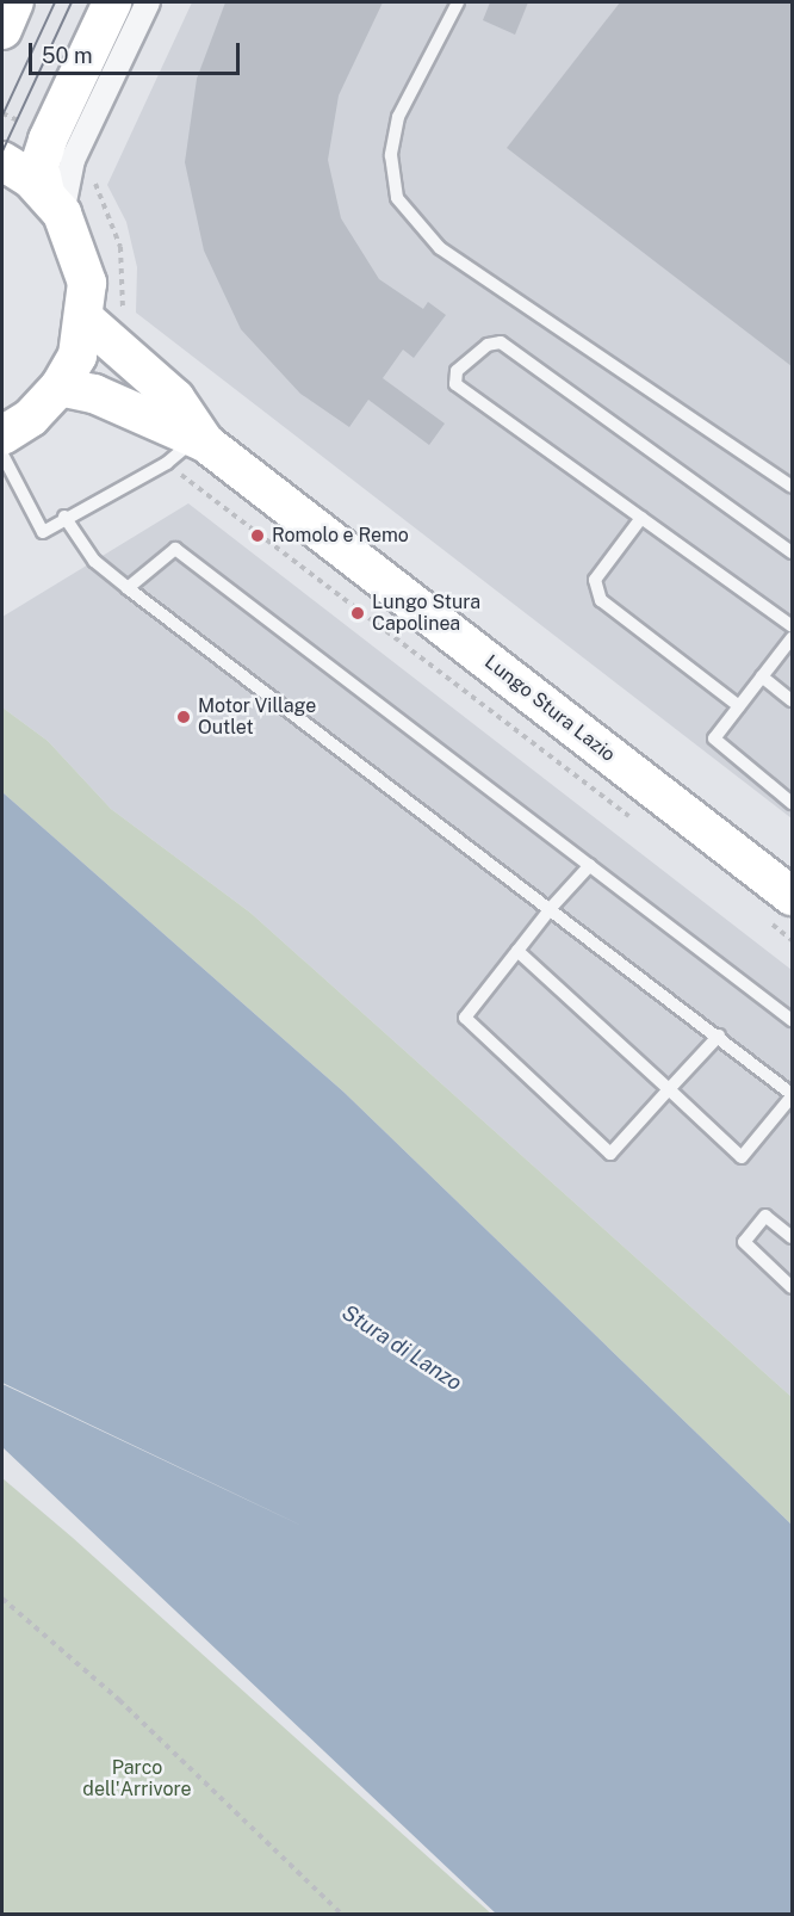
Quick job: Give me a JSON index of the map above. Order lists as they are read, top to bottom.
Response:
{
  "streets": {
    "main road": ["Lungo Stura Lazio"]
  },
  "water": ["Stura di Lanzo"],
  "parks": ["Parco dell'Arrivore"],
  "places": ["Romolo e Remo", "Lungo Stura Capolinea", "Motor Village Outlet"],
  "scale_bar": "50 m"
}
